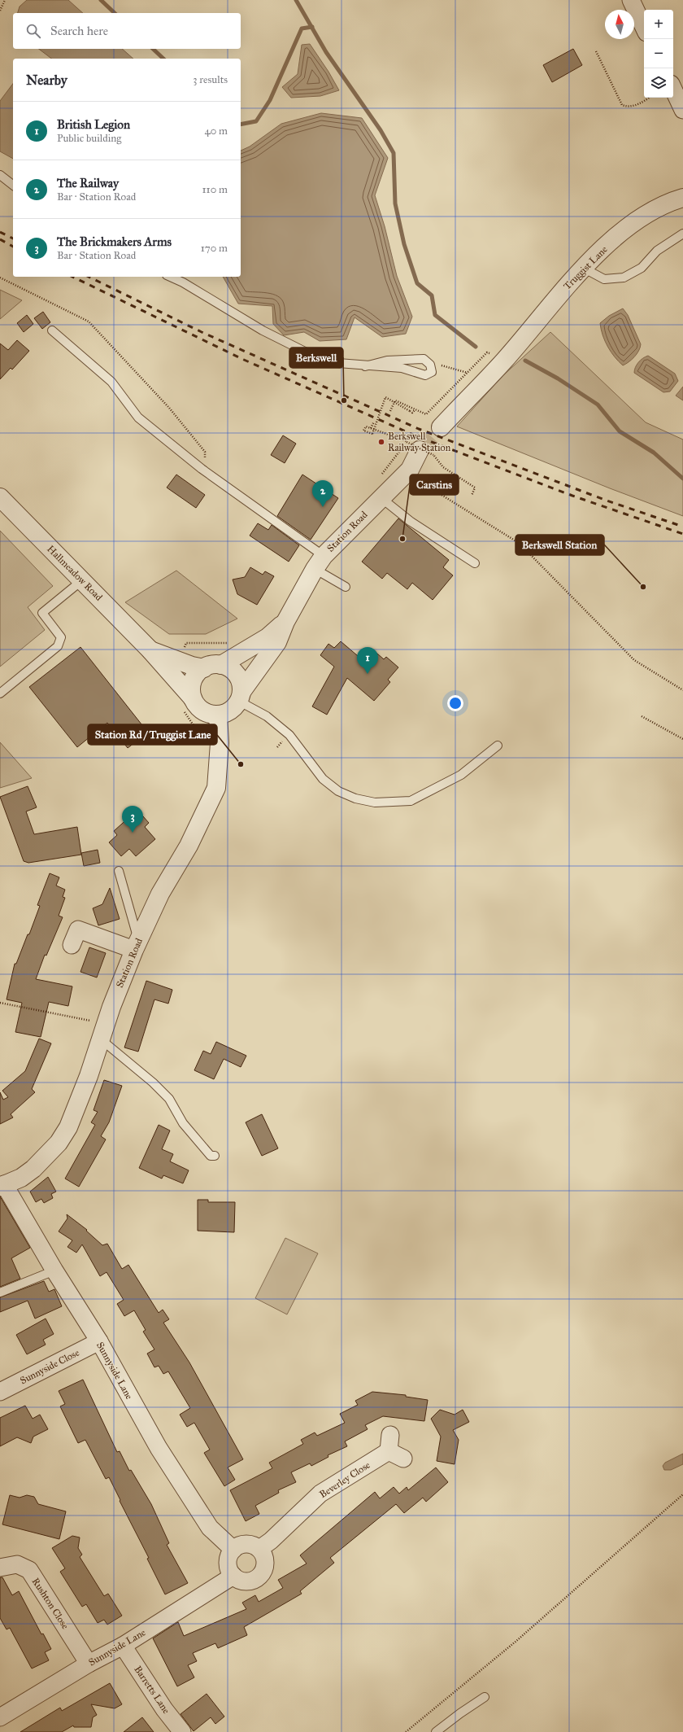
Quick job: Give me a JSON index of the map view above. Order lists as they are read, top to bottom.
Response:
{
  "streets": {
    "street": [
      "Truggist Lane",
      "Station Road",
      "Hallmeadow Road",
      "Sunnyside Close",
      "Sunnyside Lane",
      "Beverley Close",
      "Rushton Close",
      "Barretts Lane"
    ]
  },
  "crossings": [
    ["Station Road", "Hallmeadow Road"],
    ["Station Road", "Sunnyside Lane"],
    ["Sunnyside Close", "Sunnyside Lane"],
    ["Sunnyside Lane", "Beverley Close"],
    ["Sunnyside Lane", "Rushton Close"],
    ["Sunnyside Lane", "Barretts Lane"]
  ],
  "places": [
    "Berkswell",
    "Berkswell Railway Station",
    "Carstins",
    "Berkswell Station",
    "Station Rd / Truggist Lane"
  ],
  "north": "top",
  "page": {
    "map_buttons": ["+", "−"],
    "search": "Search here",
    "heading": ["Nearby", "3 results"],
    "list": [
      {
        "mark": "1",
        "name": "British Legion",
        "note": "Public building",
        "value": "40 m"
      },
      {
        "mark": "2",
        "name": "The Railway",
        "note": "Bar · Station Road",
        "value": "110 m"
      },
      {
        "mark": "3",
        "name": "The Brickmakers Arms",
        "note": "Bar · Station Road",
        "value": "170 m"
      }
    ],
    "pins": ["2", "1", "3"]
  }
}
